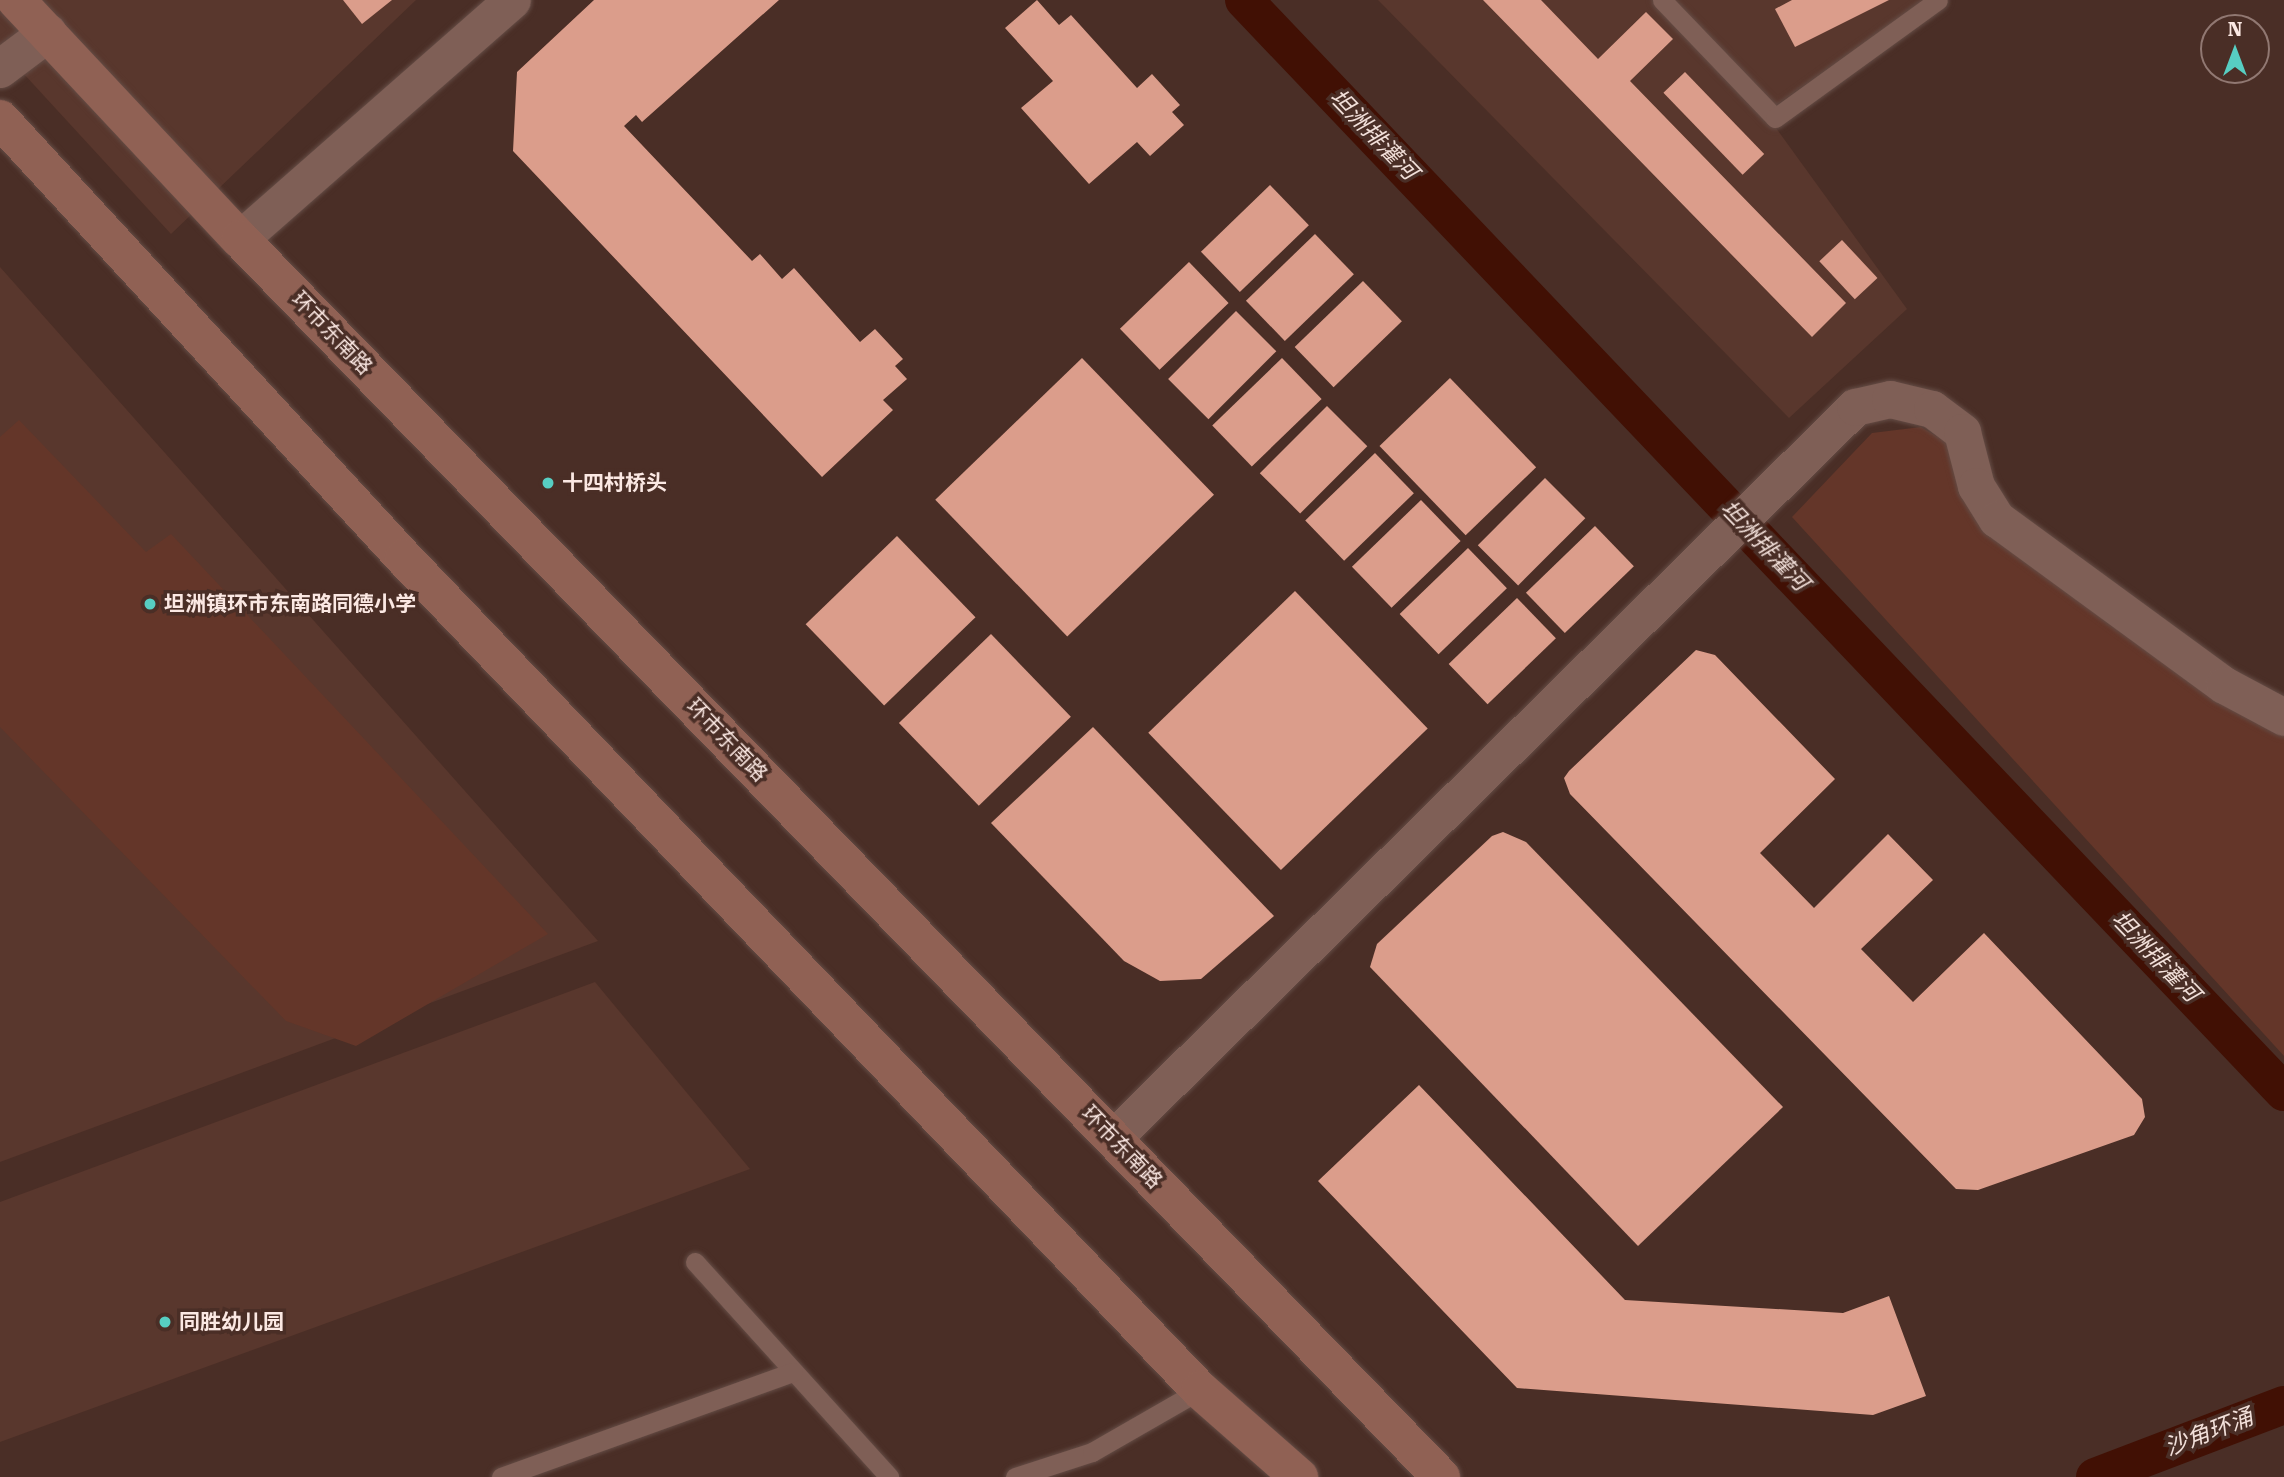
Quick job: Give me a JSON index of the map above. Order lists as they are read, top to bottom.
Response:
{
  "streets": {
    "main road": ["环市东南路"]
  },
  "water": ["坦洲排灌河", "沙角环涌"],
  "places": ["十四村桥头", "坦洲镇环市东南路同德小学", "同胜幼儿园"],
  "north": "top"
}
